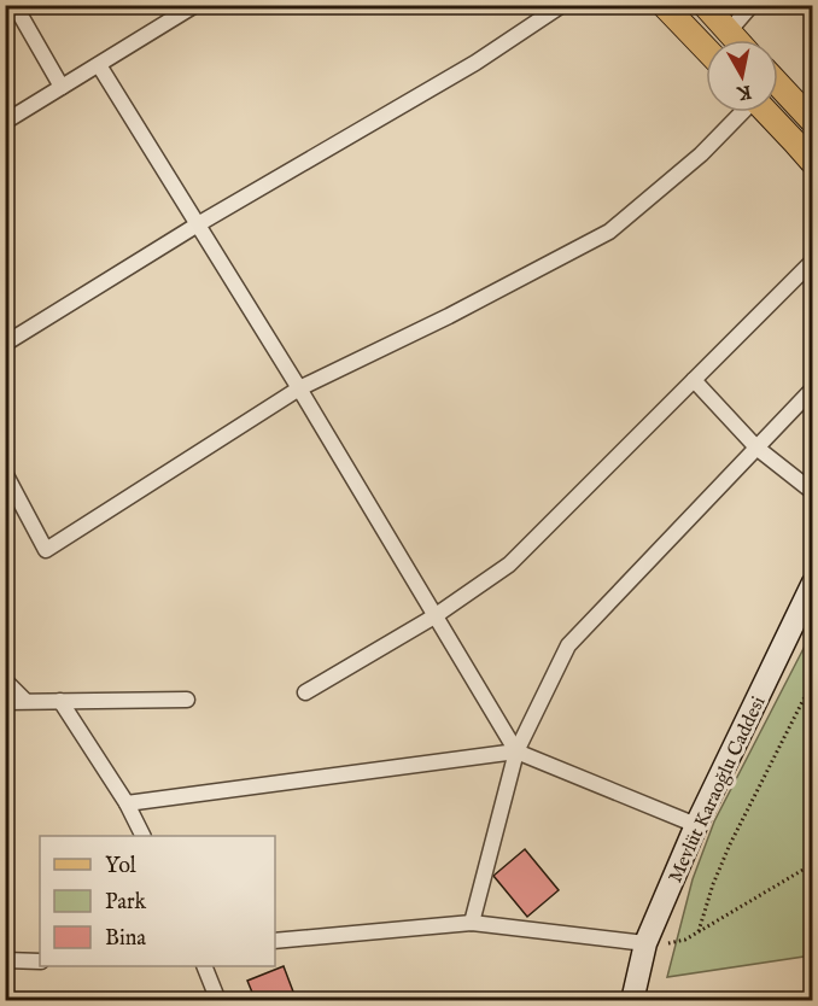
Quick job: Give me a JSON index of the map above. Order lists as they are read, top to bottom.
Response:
{
  "streets": {
    "main road": ["Mevlüt Karaoğlu Caddesi"]
  },
  "legend": ["Yol", "Park", "Bina"],
  "north": "bottom"
}
